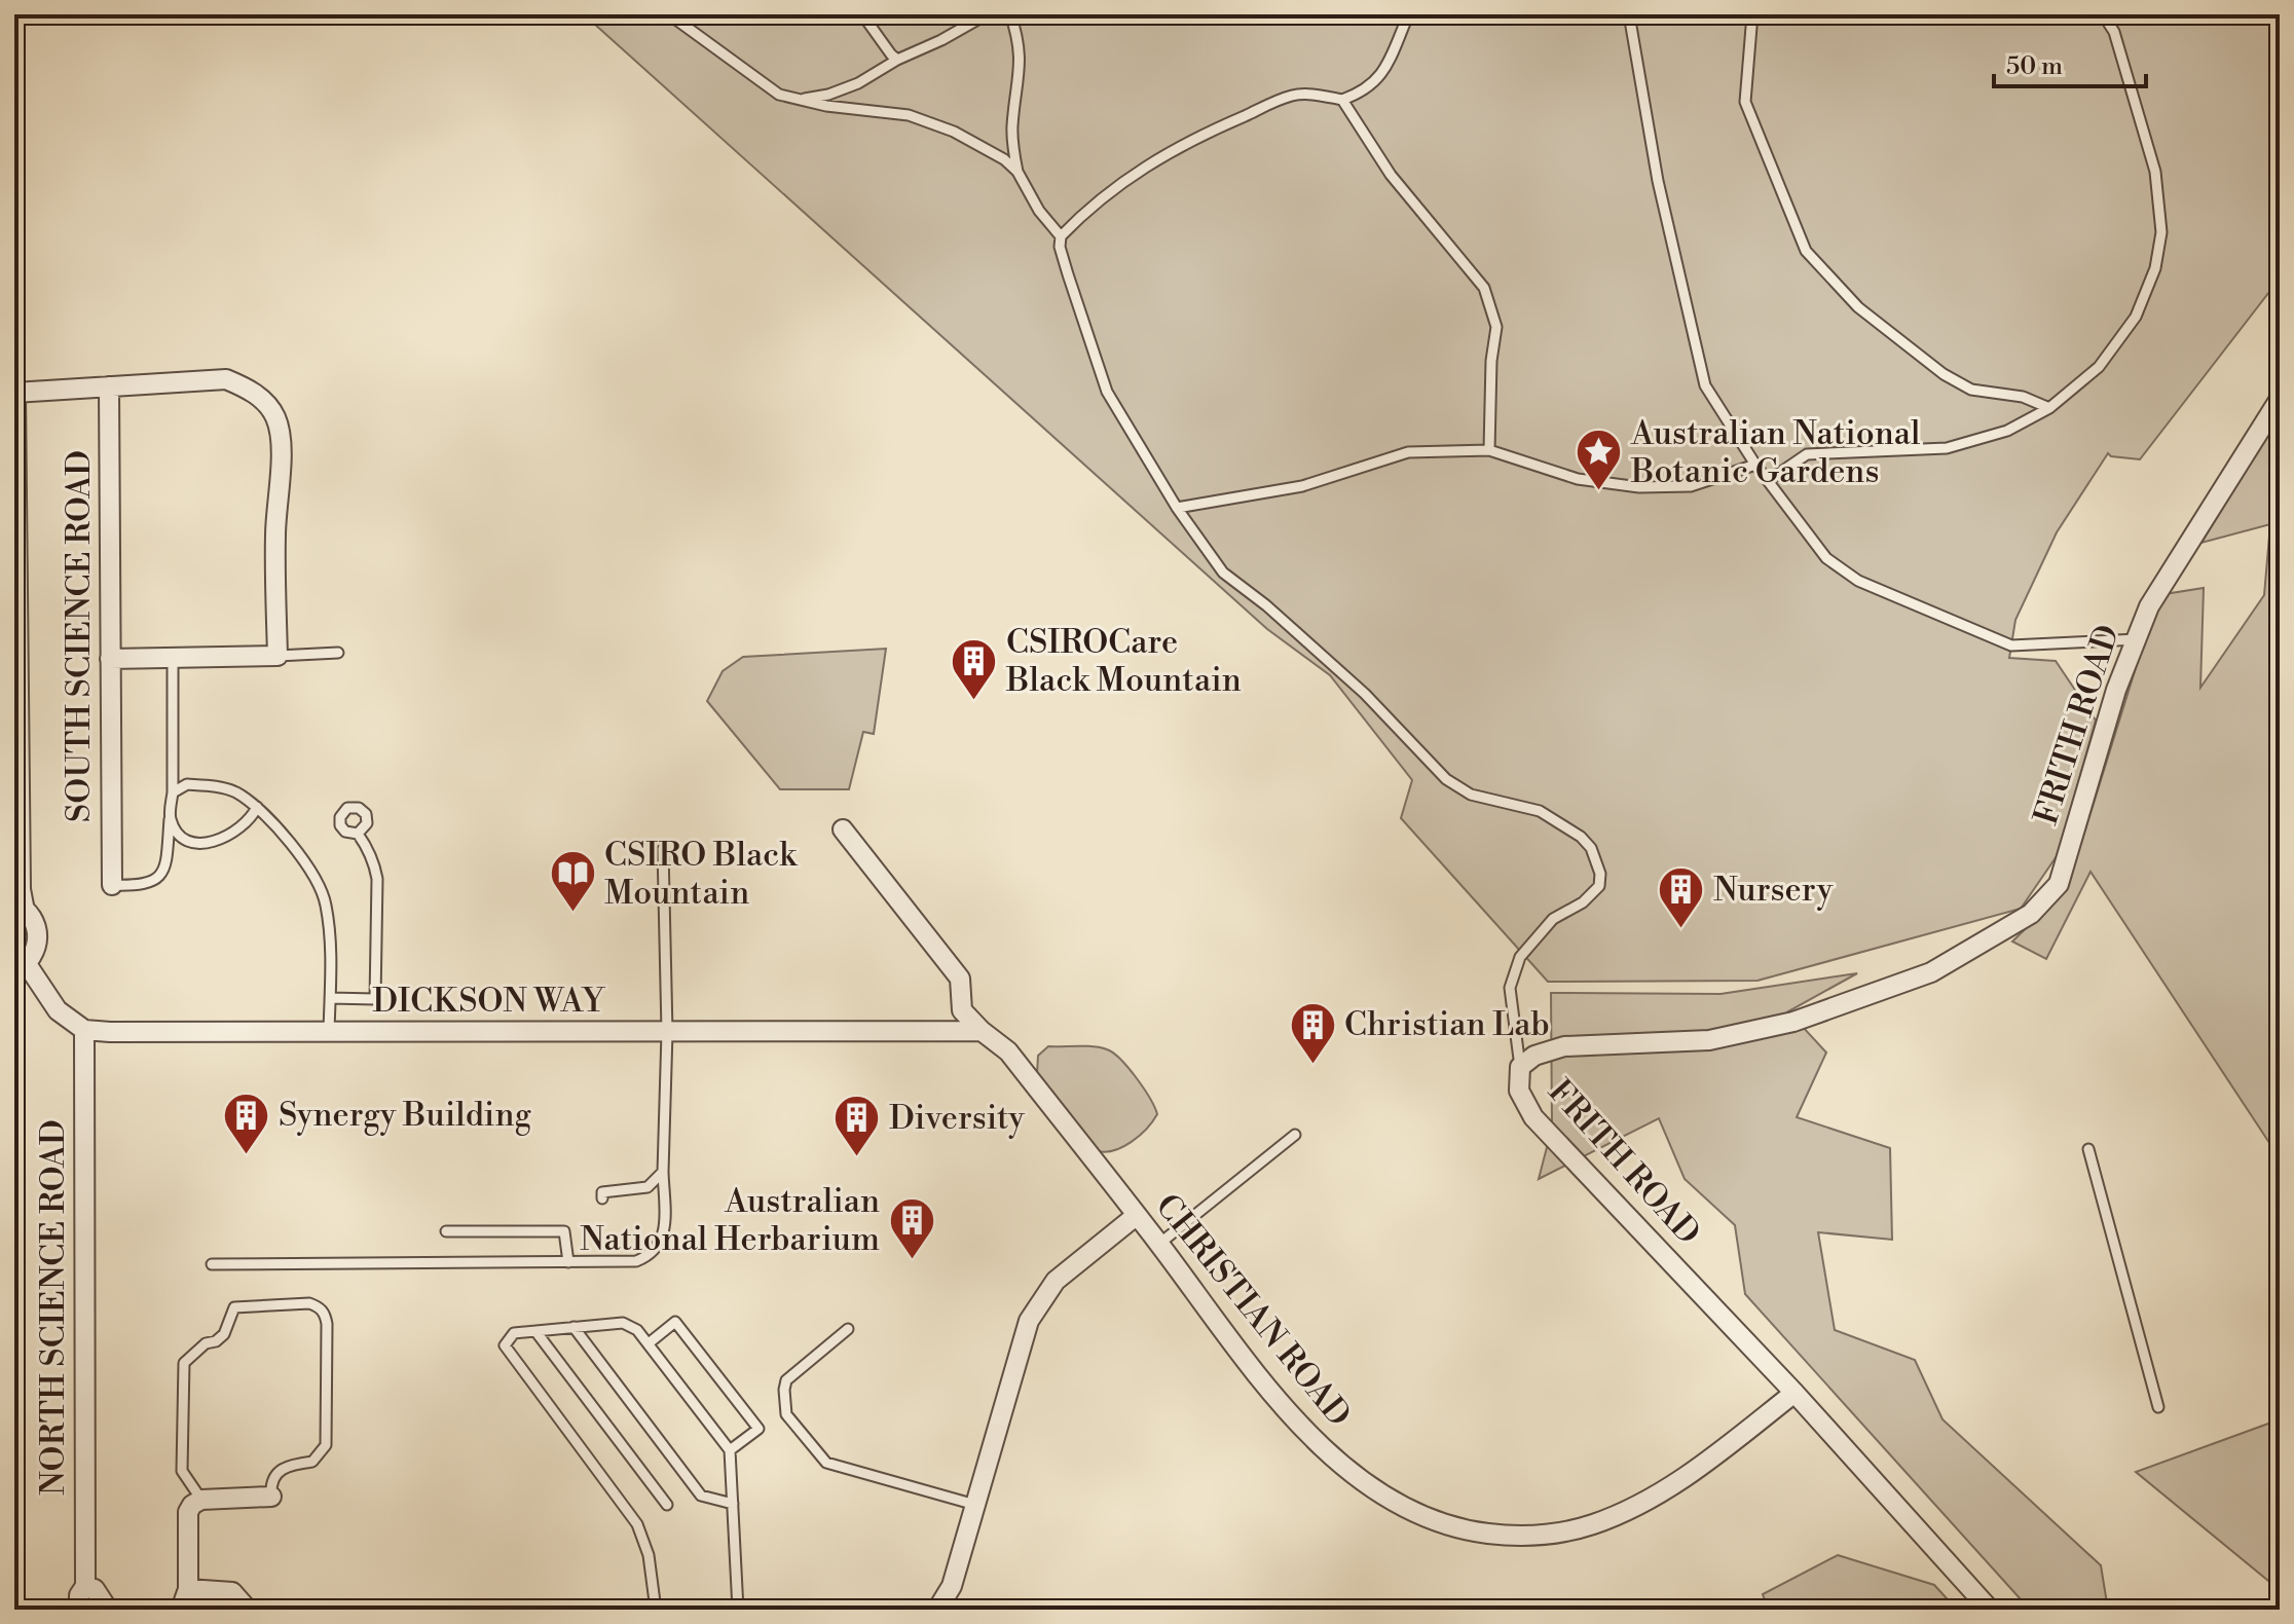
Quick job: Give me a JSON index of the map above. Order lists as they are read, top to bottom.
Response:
{
  "streets": {
    "street": [
      "SOUTH SCIENCE ROAD",
      "FRITH ROAD",
      "DICKSON WAY",
      "NORTH SCIENCE ROAD",
      "CHRISTIAN ROAD"
    ]
  },
  "crossings": [
    ["FRITH ROAD", "CHRISTIAN ROAD"],
    ["DICKSON WAY", "NORTH SCIENCE ROAD"],
    ["DICKSON WAY", "CHRISTIAN ROAD"]
  ],
  "places": {
    "place": ["Australian National Botanic Gardens"],
    "building": [
      "CSIROCare Black Mountain",
      "Nursery",
      "Christian Lab",
      "Synergy Building",
      "Diversity",
      "Australian National Herbarium"
    ],
    "library": ["CSIRO Black Mountain"]
  },
  "scale_bar": "50 m"
}
